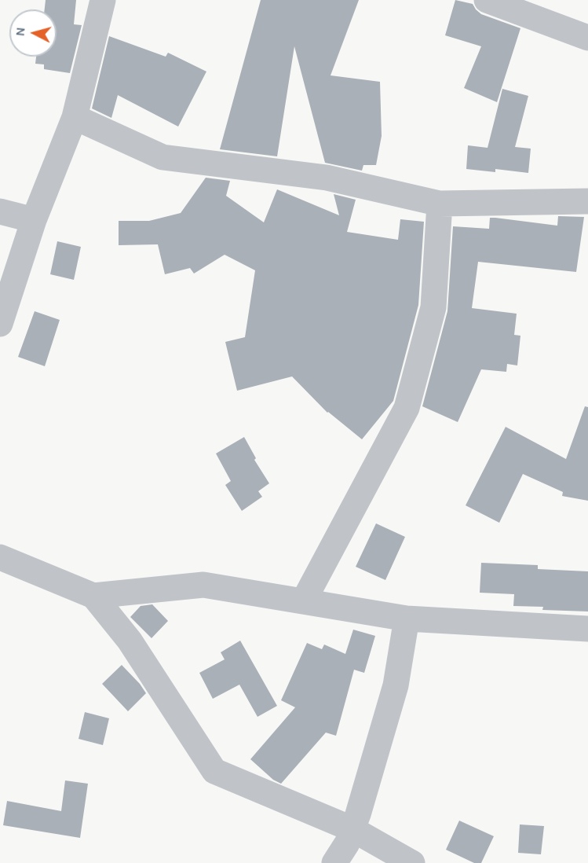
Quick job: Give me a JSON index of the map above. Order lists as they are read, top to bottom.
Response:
{
  "north": "left"
}
